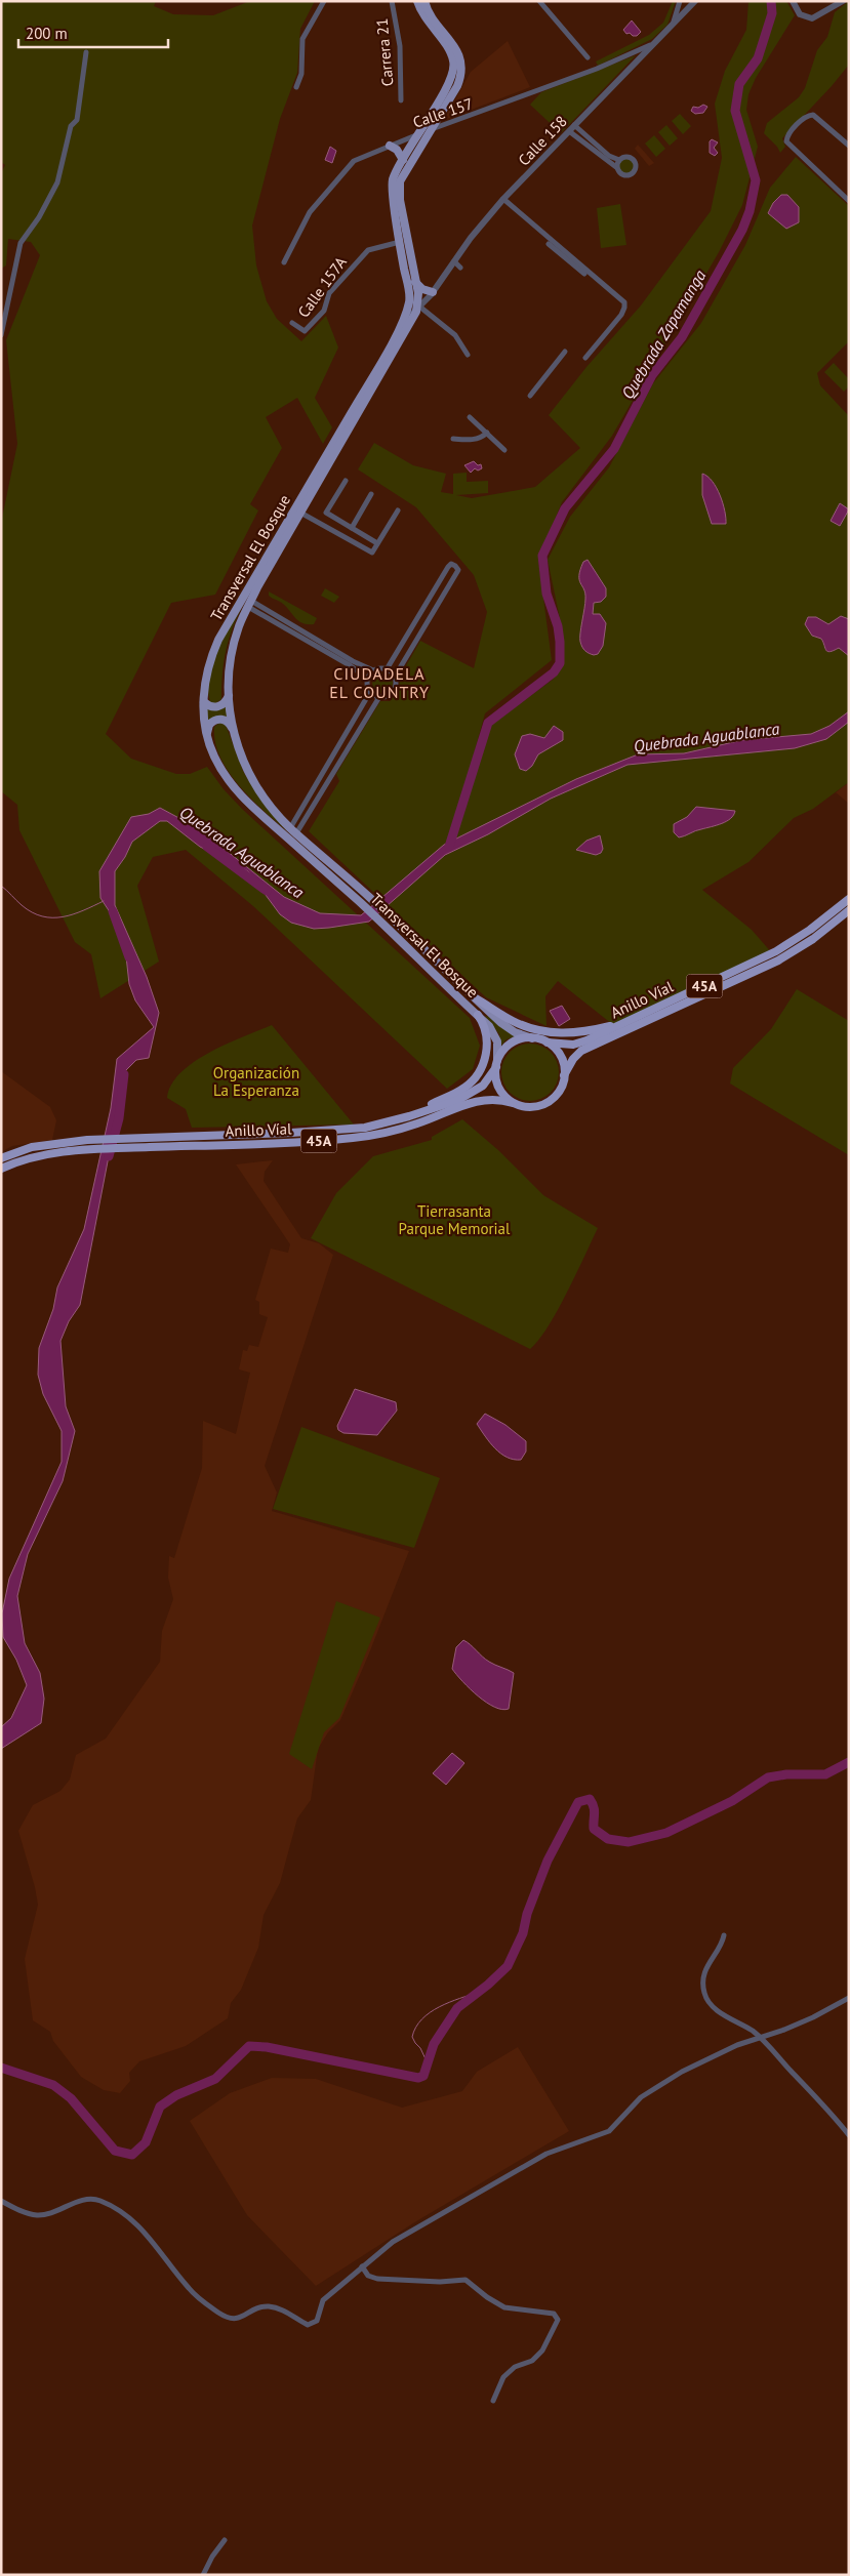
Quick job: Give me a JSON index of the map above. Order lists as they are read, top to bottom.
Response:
{
  "streets": {
    "highway": ["45A", "Anillo Víal"],
    "main road": ["Transversal El Bosque"],
    "street": [
      "Carrera 21",
      "Calle 157",
      "Calle 158",
      "Calle 157A"
    ]
  },
  "crossings": [
    ["Calle 157", "Calle 158"],
    ["Calle 157", "Transversal El Bosque"],
    ["Calle 158", "Transversal El Bosque"],
    ["Calle 157A", "Transversal El Bosque"],
    ["Transversal El Bosque", "Anillo Víal"]
  ],
  "districts": ["CIUDADELA EL COUNTRY"],
  "water": ["Quebrada Zapamanga", "Quebrada Aguablanca"],
  "parks": ["Organización La Esperanza", "Tierrasanta Parque Memorial"],
  "scale_bar": "200 m"
}
